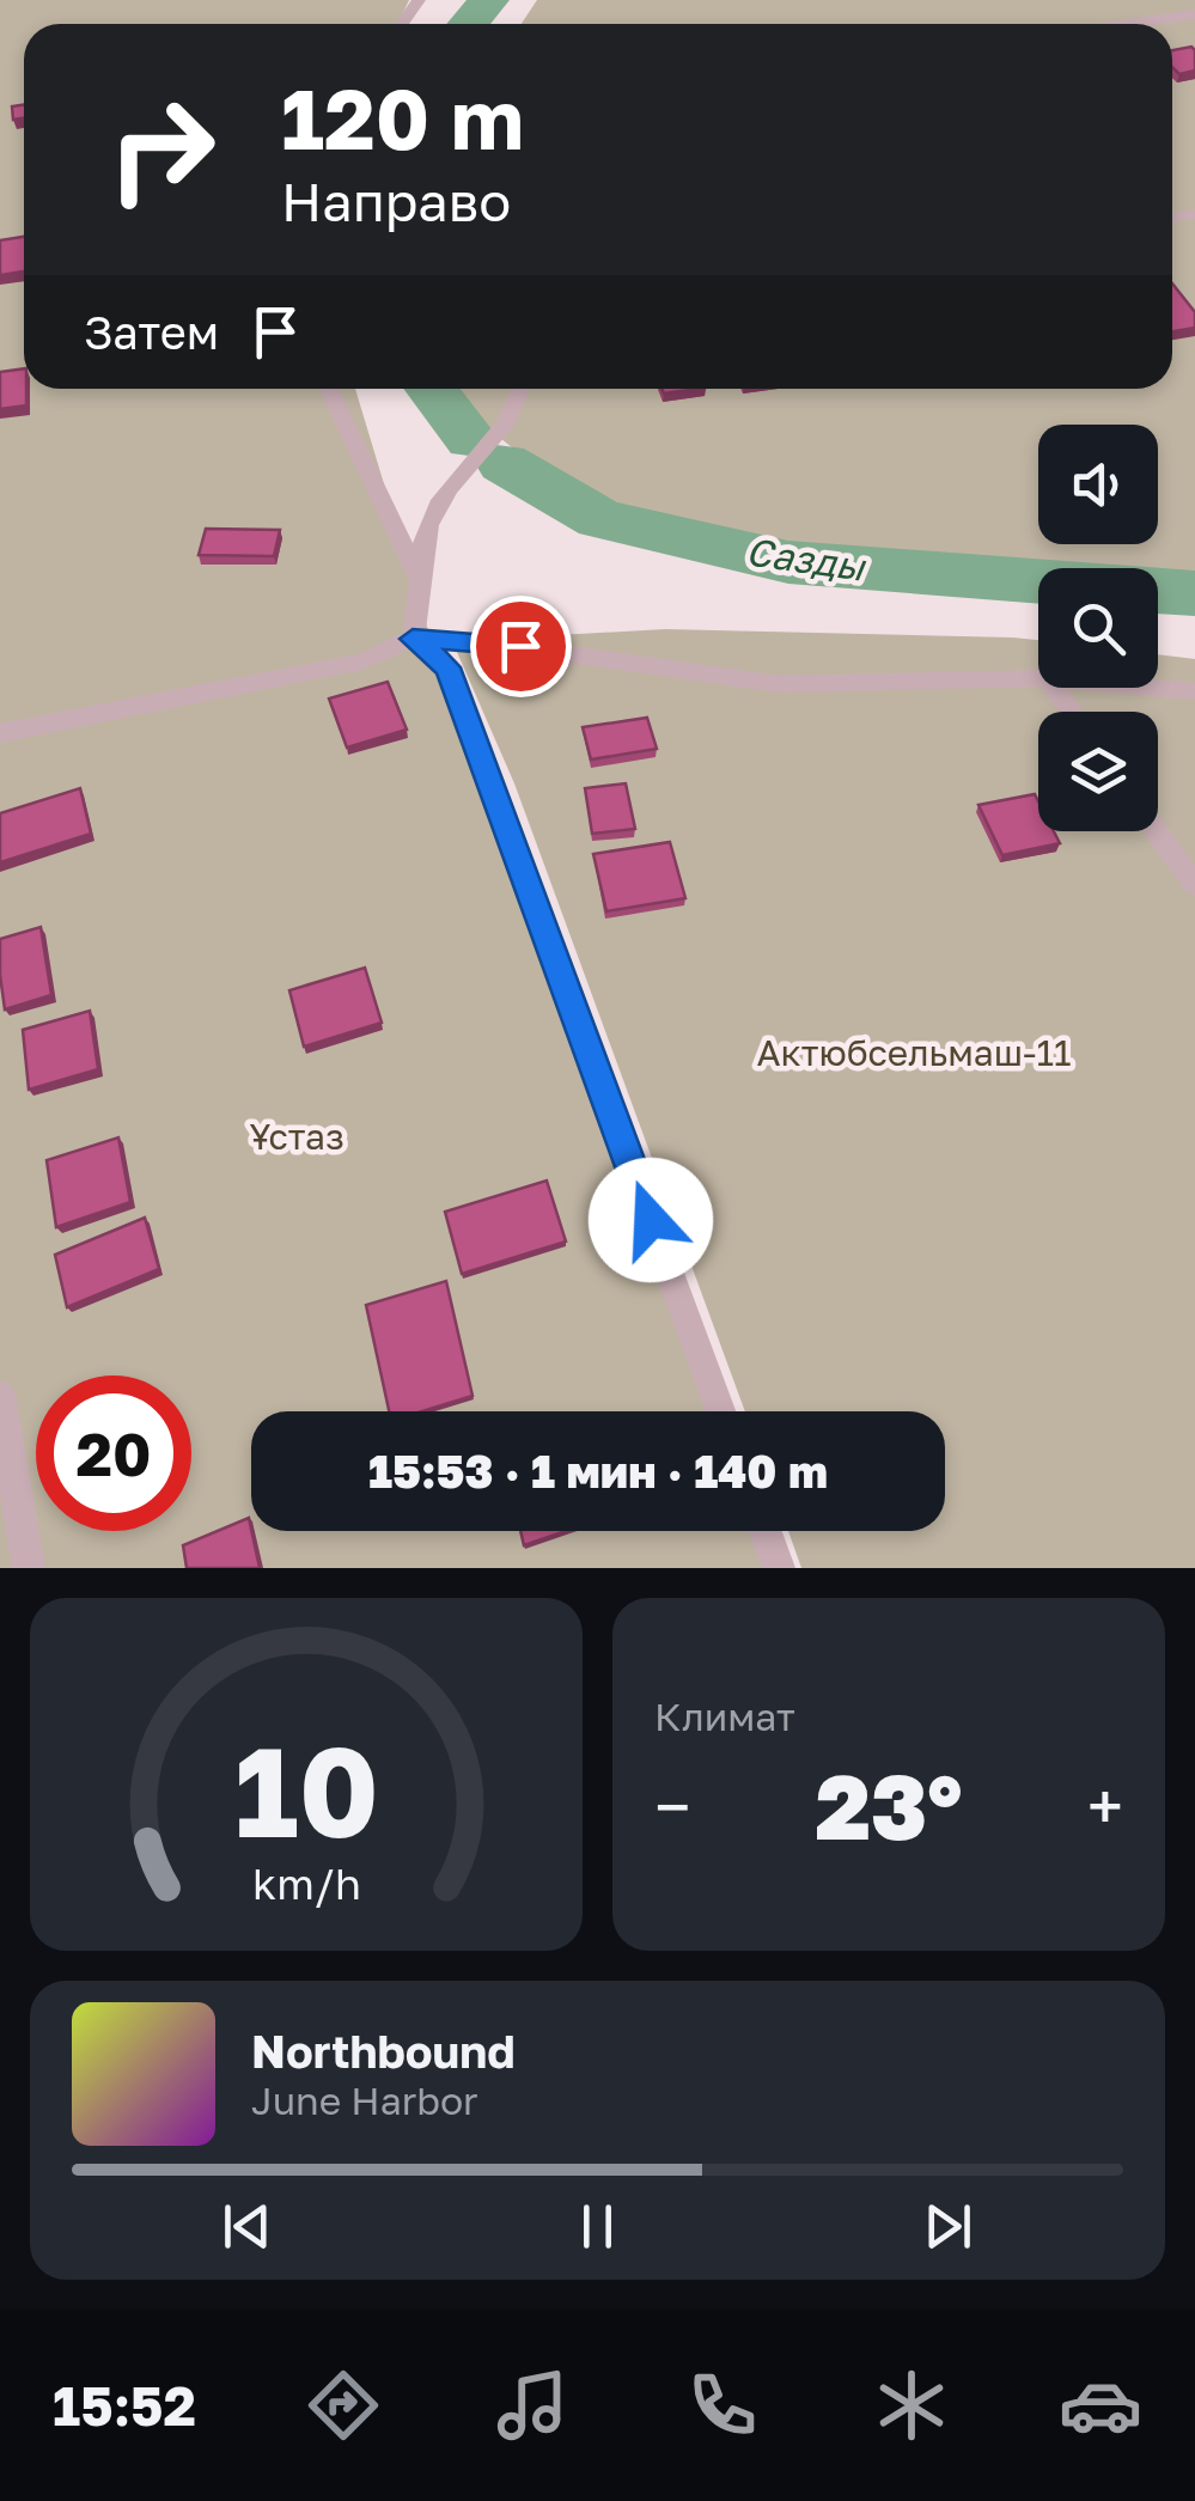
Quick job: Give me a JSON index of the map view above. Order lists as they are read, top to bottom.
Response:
{
  "water": ["Сазды"],
  "parks": ["Актюбсельмаш-11", "Ұстаз"],
  "page": {
    "turn": ["120 m", "Направо"],
    "then": "Затем",
    "limit": "20",
    "trip": "15:53 · 1 мин · 140 m",
    "tile": "Климат",
    "heat": ["−", "23°", "+"],
    "song": ["Northbound", "June Harbor"],
    "tabs": "15:52",
    "gauge": ["10", "km/h"]
  }
}
